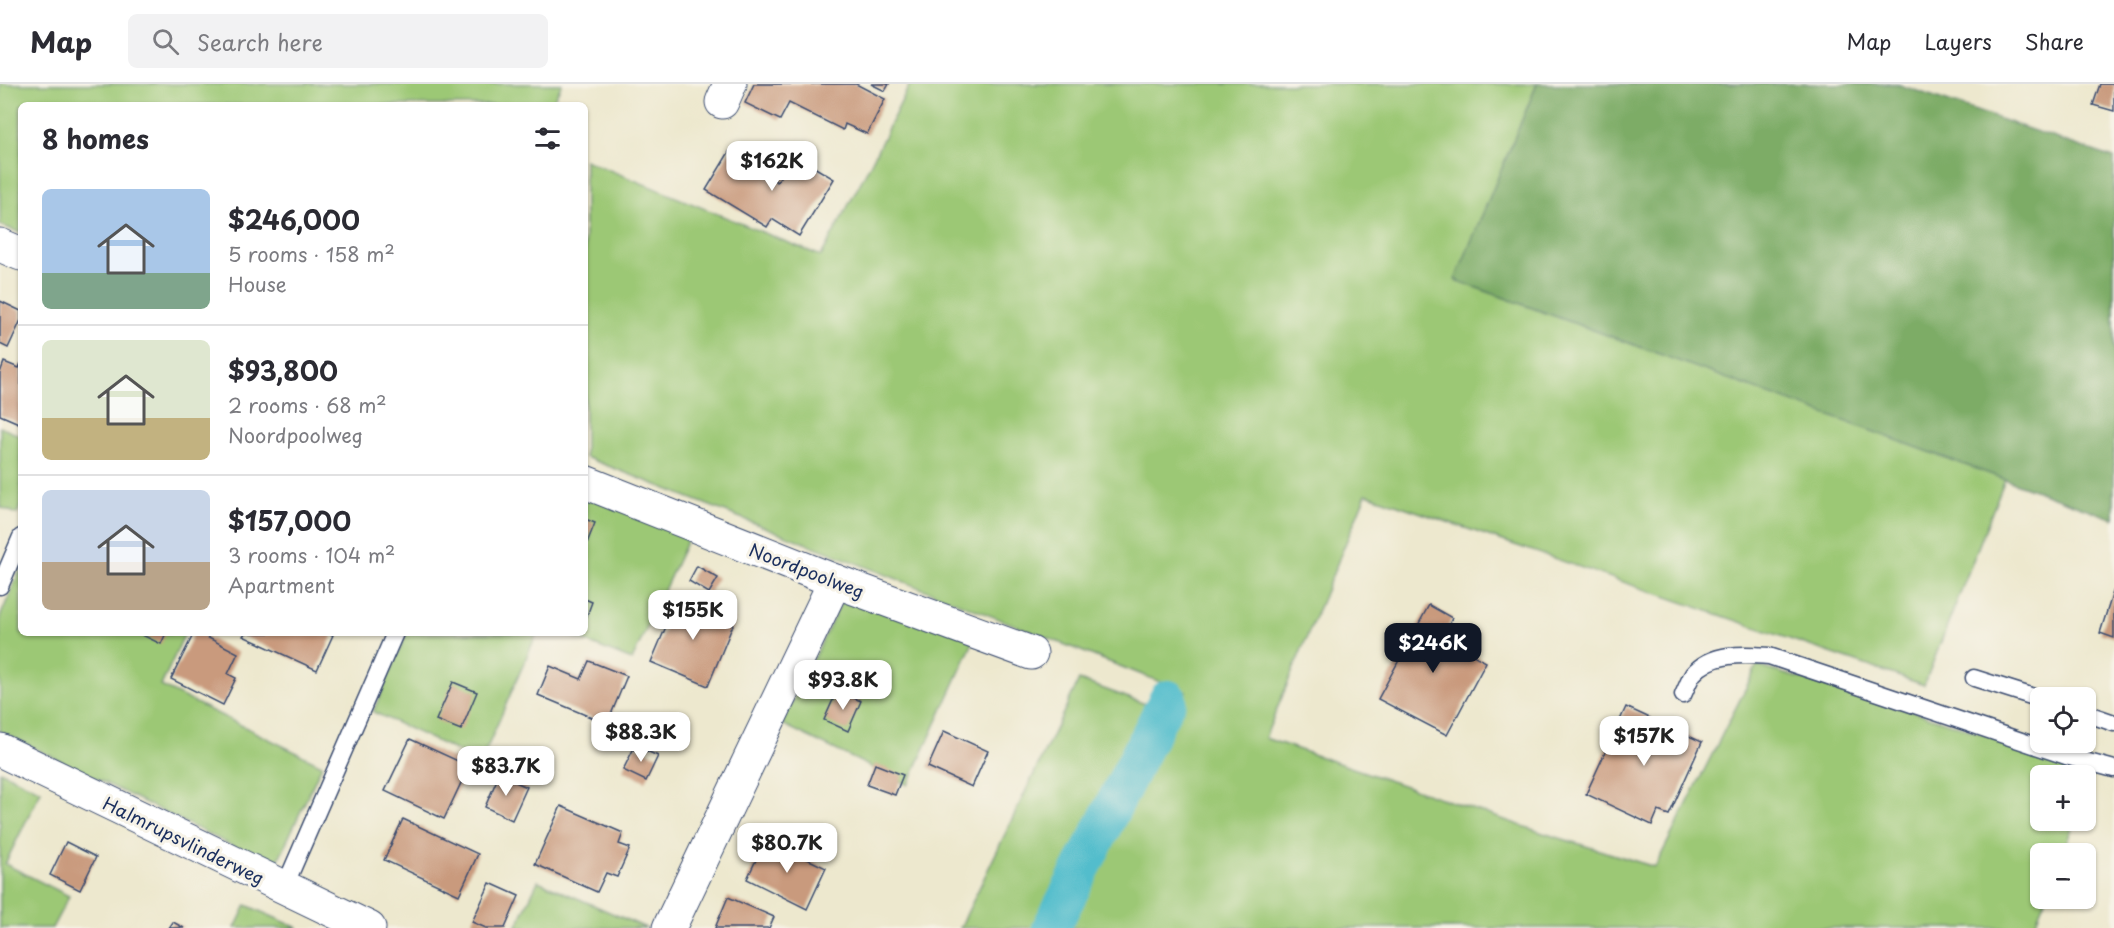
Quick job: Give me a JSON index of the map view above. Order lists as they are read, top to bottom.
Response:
{
  "streets": {
    "street": ["Noordpoolweg", "Halmrupsvlinderweg"]
  },
  "page": {
    "header": "Map",
    "search": "Search here",
    "nav": ["Map", "Layers", "Share"],
    "heading": "8 homes",
    "price": [
      "$162K",
      "$155K",
      "$246K",
      "$93.8K",
      "$88.3K",
      "$157K",
      "$83.7K",
      "$80.7K"
    ],
    "list": [
      {
        "name": "$246,000",
        "note": "5 rooms · 158 m² · House"
      },
      {
        "name": "$93,800",
        "note": "2 rooms · 68 m² · Noordpoolweg"
      },
      {
        "name": "$157,000",
        "note": "3 rooms · 104 m² · Apartment"
      }
    ],
    "map_buttons": ["+", "−"]
  }
}
